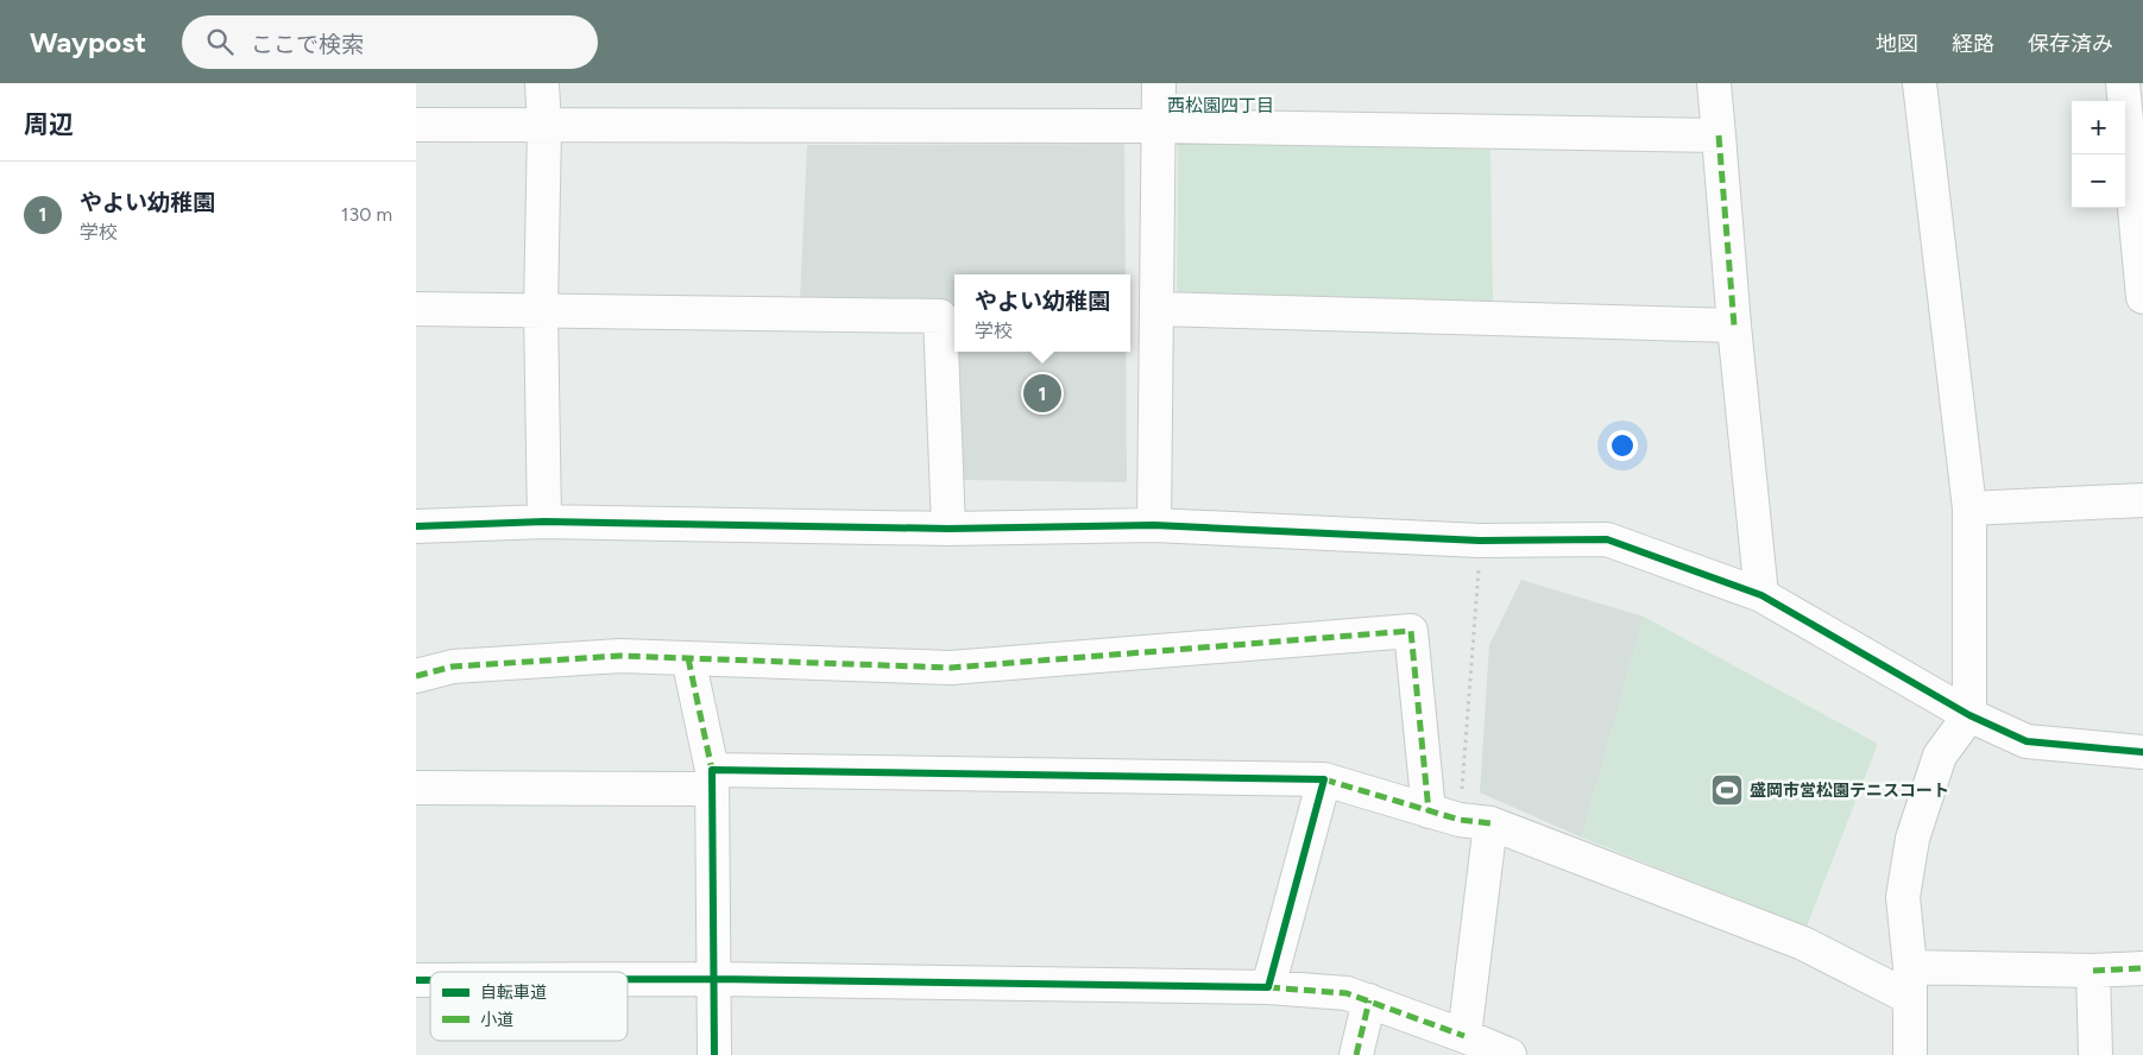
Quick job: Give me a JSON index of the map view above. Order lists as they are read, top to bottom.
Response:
{
  "districts": ["西松園四丁目"],
  "places": {
    "sports": ["盛岡市営松園テニスコート"]
  },
  "legend": ["自転車道", "小道"],
  "page": {
    "header": "Waypost",
    "search": "ここで検索",
    "nav": ["地図", "経路", "保存済み"],
    "heading": "周辺",
    "map_buttons": ["+", "−"],
    "list": [
      {
        "mark": "1",
        "name": "やよい幼稚園",
        "note": "学校",
        "value": "130 m"
      }
    ],
    "popup": ["やよい幼稚園", "学校"],
    "pins": "1"
  }
}
